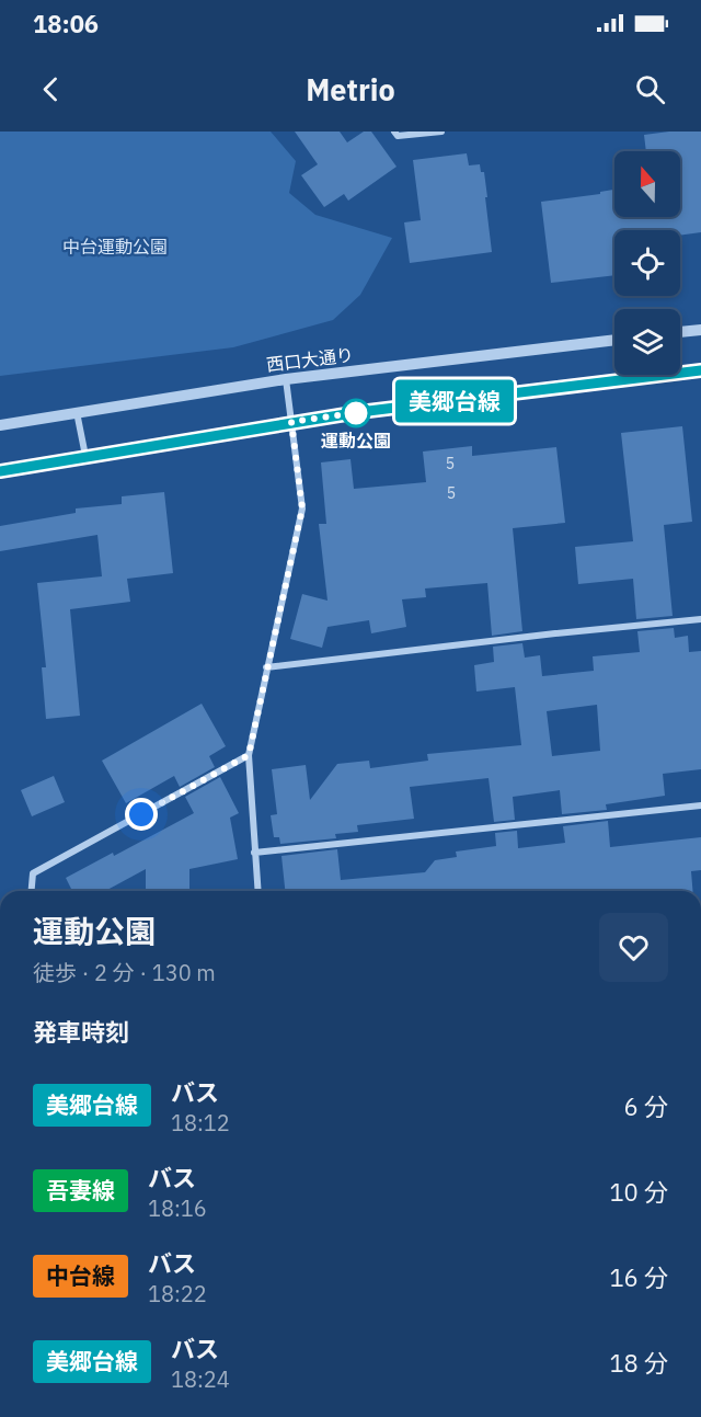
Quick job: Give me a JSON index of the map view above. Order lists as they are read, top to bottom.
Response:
{
  "streets": {
    "street": ["西口大通り"]
  },
  "parks": ["中台運動公園"],
  "places": ["運動公園"],
  "lines": ["bus line 美郷台線"],
  "house_numbers": ["5", "5"],
  "north": "top",
  "page": {
    "status": "18:06",
    "header": "Metrio",
    "on_map": "美郷台線",
    "heading": [
      ["運動公園", "徒歩 · 2 分 · 130 m"],
      "発車時刻"
    ],
    "list": [
      {
        "mark": "美郷台線",
        "name": "バス",
        "note": "18:12",
        "value": "6 分"
      },
      {
        "mark": "吾妻線",
        "name": "バス",
        "note": "18:16",
        "value": "10 分"
      },
      {
        "mark": "中台線",
        "name": "バス",
        "note": "18:22",
        "value": "16 分"
      },
      {
        "mark": "美郷台線",
        "name": "バス",
        "note": "18:24",
        "value": "18 分"
      }
    ]
  }
}
